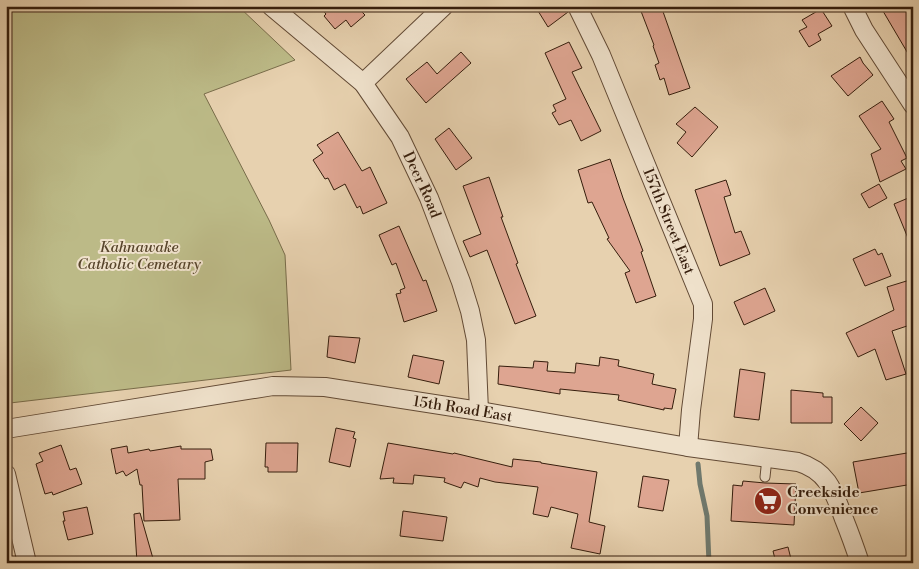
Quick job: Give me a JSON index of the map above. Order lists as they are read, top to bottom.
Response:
{
  "streets": {
    "street": ["Deer Road", "157th Street East", "15th Road East"]
  },
  "crossings": [
    ["Deer Road", "15th Road East"],
    ["157th Street East", "15th Road East"]
  ],
  "parks": ["Kahnawake Catholic Cemetary"],
  "places": {
    "supermarket": ["Creekside Convenience"]
  }
}
